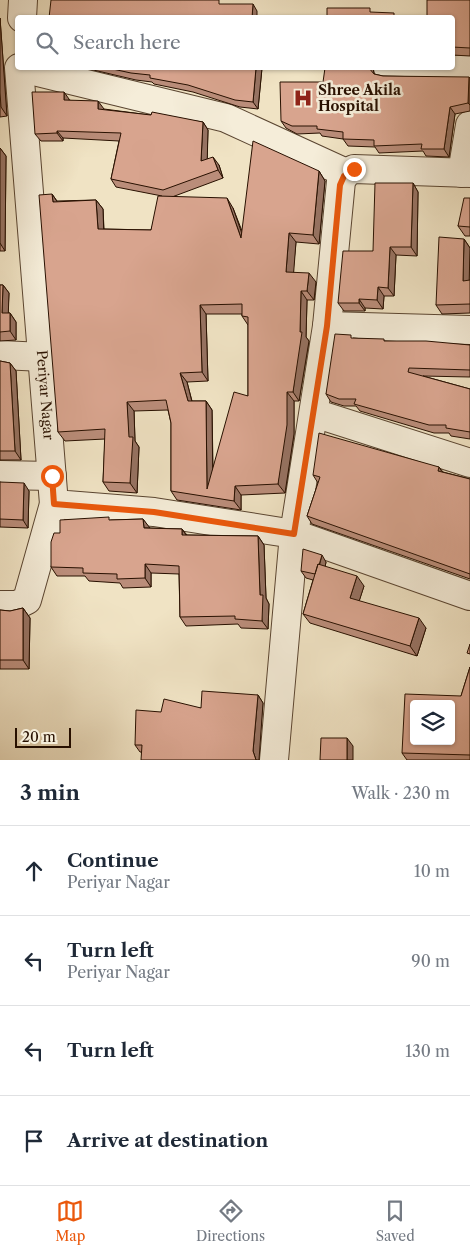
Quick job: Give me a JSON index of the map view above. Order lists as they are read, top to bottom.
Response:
{
  "streets": {
    "street": ["Periyar Nagar"]
  },
  "places": {
    "hospital": ["Shree Akila Hospital"]
  },
  "scale_bar": "20 m",
  "page": {
    "search": "Search here",
    "scale": "20 m",
    "heading": ["3 min", "Walk · 230 m"],
    "list": [
      ["Continue", "Periyar Nagar", "10 m"],
      ["Turn left", "Periyar Nagar", "90 m"],
      ["Turn left", "130 m"],
      "Arrive at destination"
    ],
    "nav": ["Map", "Directions", "Saved"]
  }
}
